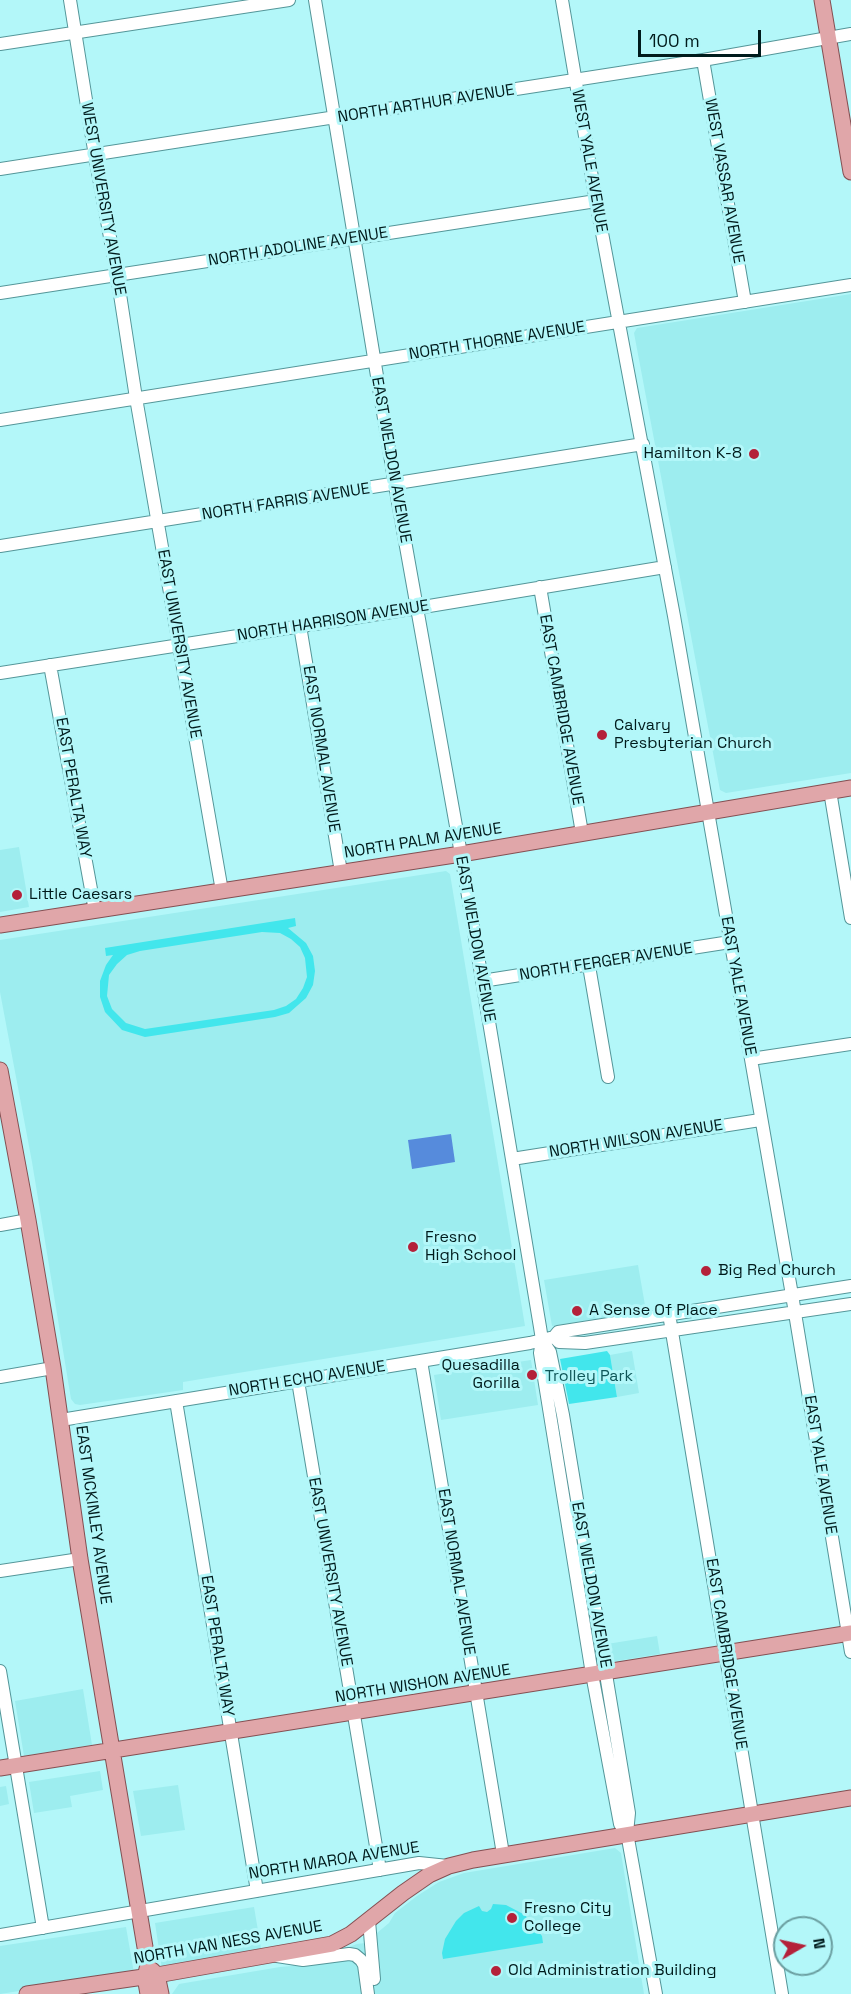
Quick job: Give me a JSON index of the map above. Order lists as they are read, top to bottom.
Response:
{
  "streets": {
    "main road": [
      "NORTH PALM AVENUE",
      "EAST MCKINLEY AVENUE",
      "NORTH WISHON AVENUE",
      "NORTH MAROA AVENUE",
      "NORTH VAN NESS AVENUE"
    ],
    "street": [
      "NORTH ARTHUR AVENUE",
      "WEST YALE AVENUE",
      "WEST VASSAR AVENUE",
      "WEST UNIVERSITY AVENUE",
      "NORTH ADOLINE AVENUE",
      "NORTH THORNE AVENUE",
      "EAST WELDON AVENUE",
      "NORTH FARRIS AVENUE",
      "NORTH HARRISON AVENUE",
      "EAST UNIVERSITY AVENUE",
      "EAST CAMBRIDGE AVENUE",
      "EAST NORMAL AVENUE",
      "EAST PERALTA WAY",
      "NORTH FERGER AVENUE",
      "EAST YALE AVENUE",
      "NORTH WILSON AVENUE",
      "NORTH ECHO AVENUE"
    ]
  },
  "crossings": [
    ["NORTH ARTHUR AVENUE", "WEST YALE AVENUE"],
    ["NORTH ARTHUR AVENUE", "WEST VASSAR AVENUE"],
    ["NORTH ARTHUR AVENUE", "WEST UNIVERSITY AVENUE"],
    ["NORTH ARTHUR AVENUE", "EAST WELDON AVENUE"],
    ["WEST YALE AVENUE", "NORTH ADOLINE AVENUE"],
    ["WEST YALE AVENUE", "NORTH THORNE AVENUE"],
    ["WEST YALE AVENUE", "EAST YALE AVENUE"],
    ["WEST VASSAR AVENUE", "NORTH THORNE AVENUE"],
    ["WEST UNIVERSITY AVENUE", "NORTH ADOLINE AVENUE"],
    ["WEST UNIVERSITY AVENUE", "NORTH THORNE AVENUE"],
    ["WEST UNIVERSITY AVENUE", "EAST UNIVERSITY AVENUE"],
    ["NORTH ADOLINE AVENUE", "EAST WELDON AVENUE"],
    ["NORTH THORNE AVENUE", "EAST WELDON AVENUE"],
    ["NORTH THORNE AVENUE", "EAST UNIVERSITY AVENUE"],
    ["NORTH THORNE AVENUE", "EAST YALE AVENUE"],
    ["EAST WELDON AVENUE", "NORTH FARRIS AVENUE"],
    ["EAST WELDON AVENUE", "NORTH HARRISON AVENUE"],
    ["EAST WELDON AVENUE", "NORTH PALM AVENUE"],
    ["EAST WELDON AVENUE", "NORTH FERGER AVENUE"],
    ["EAST WELDON AVENUE", "NORTH WILSON AVENUE"],
    ["EAST WELDON AVENUE", "NORTH ECHO AVENUE"],
    ["EAST WELDON AVENUE", "NORTH WISHON AVENUE"],
    ["EAST WELDON AVENUE", "NORTH MAROA AVENUE"],
    ["NORTH FARRIS AVENUE", "EAST UNIVERSITY AVENUE"],
    ["NORTH FARRIS AVENUE", "EAST YALE AVENUE"],
    ["NORTH HARRISON AVENUE", "EAST UNIVERSITY AVENUE"],
    ["NORTH HARRISON AVENUE", "EAST CAMBRIDGE AVENUE"],
    ["NORTH HARRISON AVENUE", "EAST NORMAL AVENUE"],
    ["NORTH HARRISON AVENUE", "EAST PERALTA WAY"],
    ["NORTH HARRISON AVENUE", "EAST YALE AVENUE"],
    ["EAST UNIVERSITY AVENUE", "NORTH PALM AVENUE"],
    ["EAST UNIVERSITY AVENUE", "NORTH ECHO AVENUE"],
    ["EAST UNIVERSITY AVENUE", "NORTH WISHON AVENUE"],
    ["EAST UNIVERSITY AVENUE", "NORTH MAROA AVENUE"],
    ["EAST CAMBRIDGE AVENUE", "NORTH PALM AVENUE"],
    ["EAST CAMBRIDGE AVENUE", "NORTH WISHON AVENUE"],
    ["EAST CAMBRIDGE AVENUE", "NORTH MAROA AVENUE"],
    ["EAST NORMAL AVENUE", "NORTH PALM AVENUE"],
    ["EAST NORMAL AVENUE", "NORTH ECHO AVENUE"],
    ["EAST NORMAL AVENUE", "NORTH WISHON AVENUE"],
    ["EAST NORMAL AVENUE", "NORTH MAROA AVENUE"],
    ["EAST PERALTA WAY", "NORTH PALM AVENUE"],
    ["EAST PERALTA WAY", "NORTH ECHO AVENUE"],
    ["EAST PERALTA WAY", "NORTH WISHON AVENUE"],
    ["EAST PERALTA WAY", "NORTH MAROA AVENUE"],
    ["NORTH PALM AVENUE", "EAST YALE AVENUE"],
    ["NORTH FERGER AVENUE", "EAST YALE AVENUE"],
    ["EAST YALE AVENUE", "NORTH WILSON AVENUE"],
    ["EAST YALE AVENUE", "NORTH WISHON AVENUE"],
    ["NORTH ECHO AVENUE", "EAST MCKINLEY AVENUE"],
    ["EAST MCKINLEY AVENUE", "NORTH WISHON AVENUE"],
    ["EAST MCKINLEY AVENUE", "NORTH MAROA AVENUE"],
    ["EAST MCKINLEY AVENUE", "NORTH VAN NESS AVENUE"],
    ["NORTH MAROA AVENUE", "NORTH VAN NESS AVENUE"]
  ],
  "parks": ["Trolley Park"],
  "places": [
    "Hamilton K-8",
    "Calvary Presbyterian Church",
    "Little Caesars",
    "Fresno High School",
    "Big Red Church",
    "A Sense Of Place",
    "Quesadilla Gorilla",
    "Fresno City College",
    "Old Administration Building"
  ],
  "scale_bar": "100 m",
  "north": "right"
}
